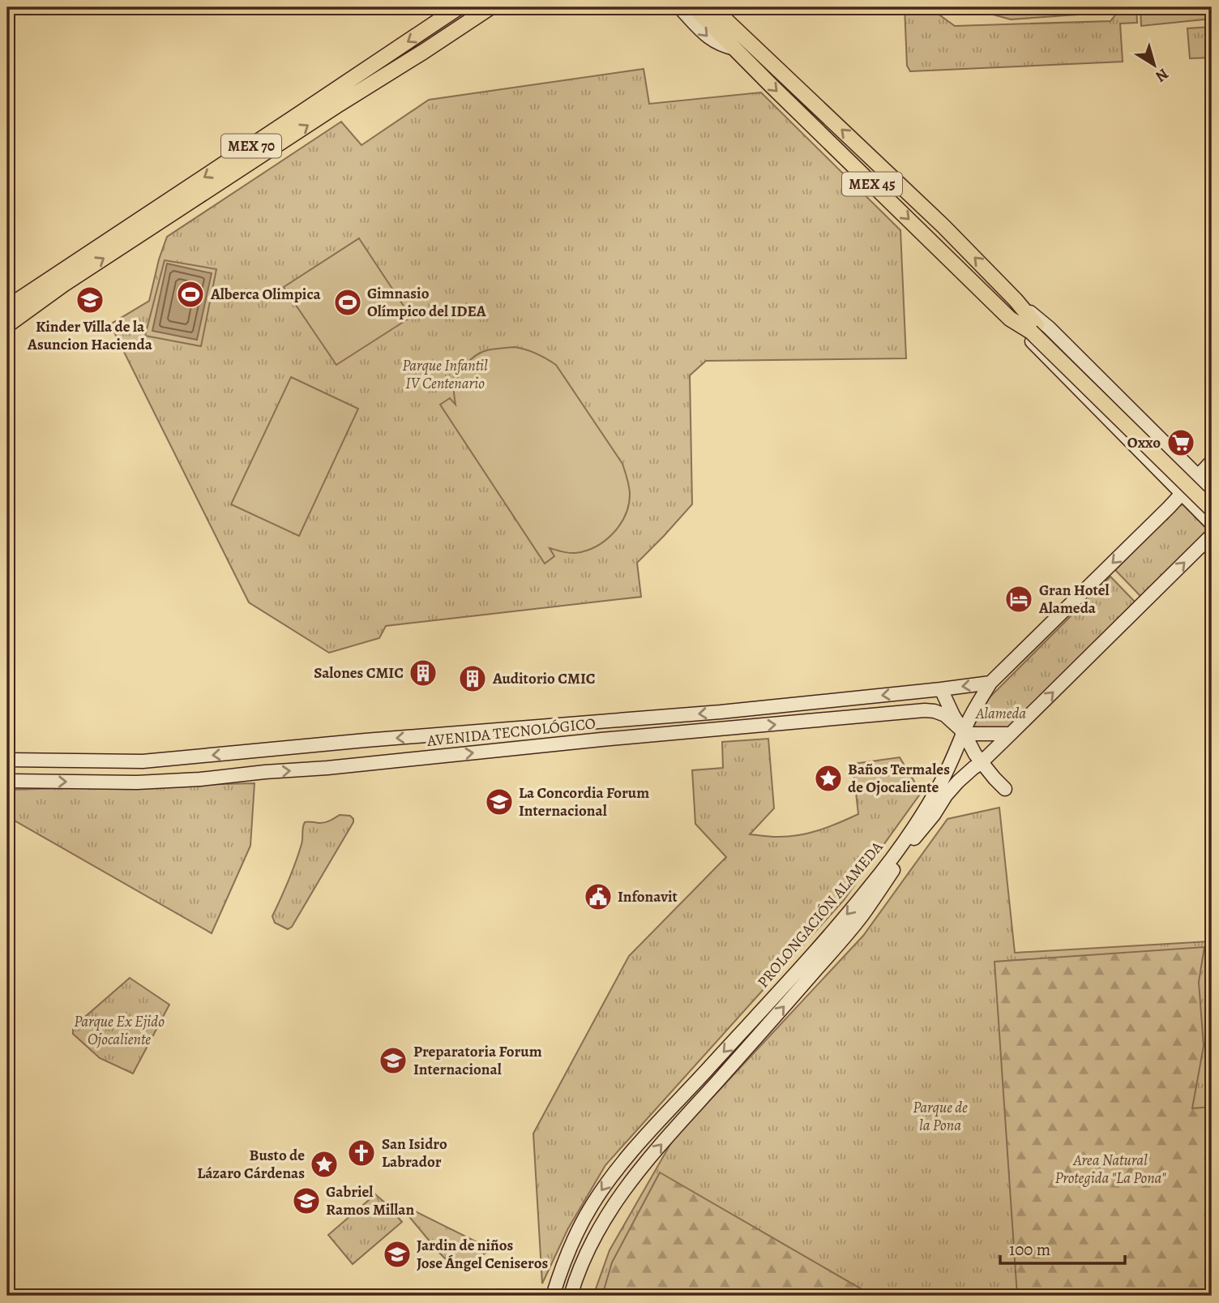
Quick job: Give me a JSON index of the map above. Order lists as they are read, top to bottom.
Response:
{
  "streets": {
    "main road": [
      "MEX 70",
      "MEX 45",
      "AVENIDA TECNOLÓGICO",
      "PROLONGACIÓN ALAMEDA"
    ]
  },
  "crossings": [
    ["AVENIDA TECNOLÓGICO", "PROLONGACIÓN ALAMEDA"]
  ],
  "parks": [
    "Parque Infantil IV Centenario",
    "Alameda",
    "Parque Ex Ejido Ojocaliente",
    "Parque de la Pona",
    "Area Natural Protegida \"La Pona\""
  ],
  "places": {
    "sports": ["Alberca Olimpica", "Gimnasio Olímpico del IDEA"],
    "school or university": [
      "Kinder Villa de la Asuncion Hacienda",
      "La Concordia Forum Internacional",
      "Preparatoria Forum Internacional",
      "Gabriel Ramos Millan",
      "Jardin de niños Jose Ángel Ceniseros"
    ],
    "supermarket": ["Oxxo"],
    "hotel": ["Gran Hotel Alameda"],
    "building": ["Salones CMIC", "Auditorio CMIC"],
    "place": ["Baños Termales de Ojocaliente", "Busto de Lázaro Cárdenas"],
    "public building": ["Infonavit"],
    "church": ["San Isidro Labrador"]
  },
  "scale_bar": "100 m",
  "north": "bottom right"
}
